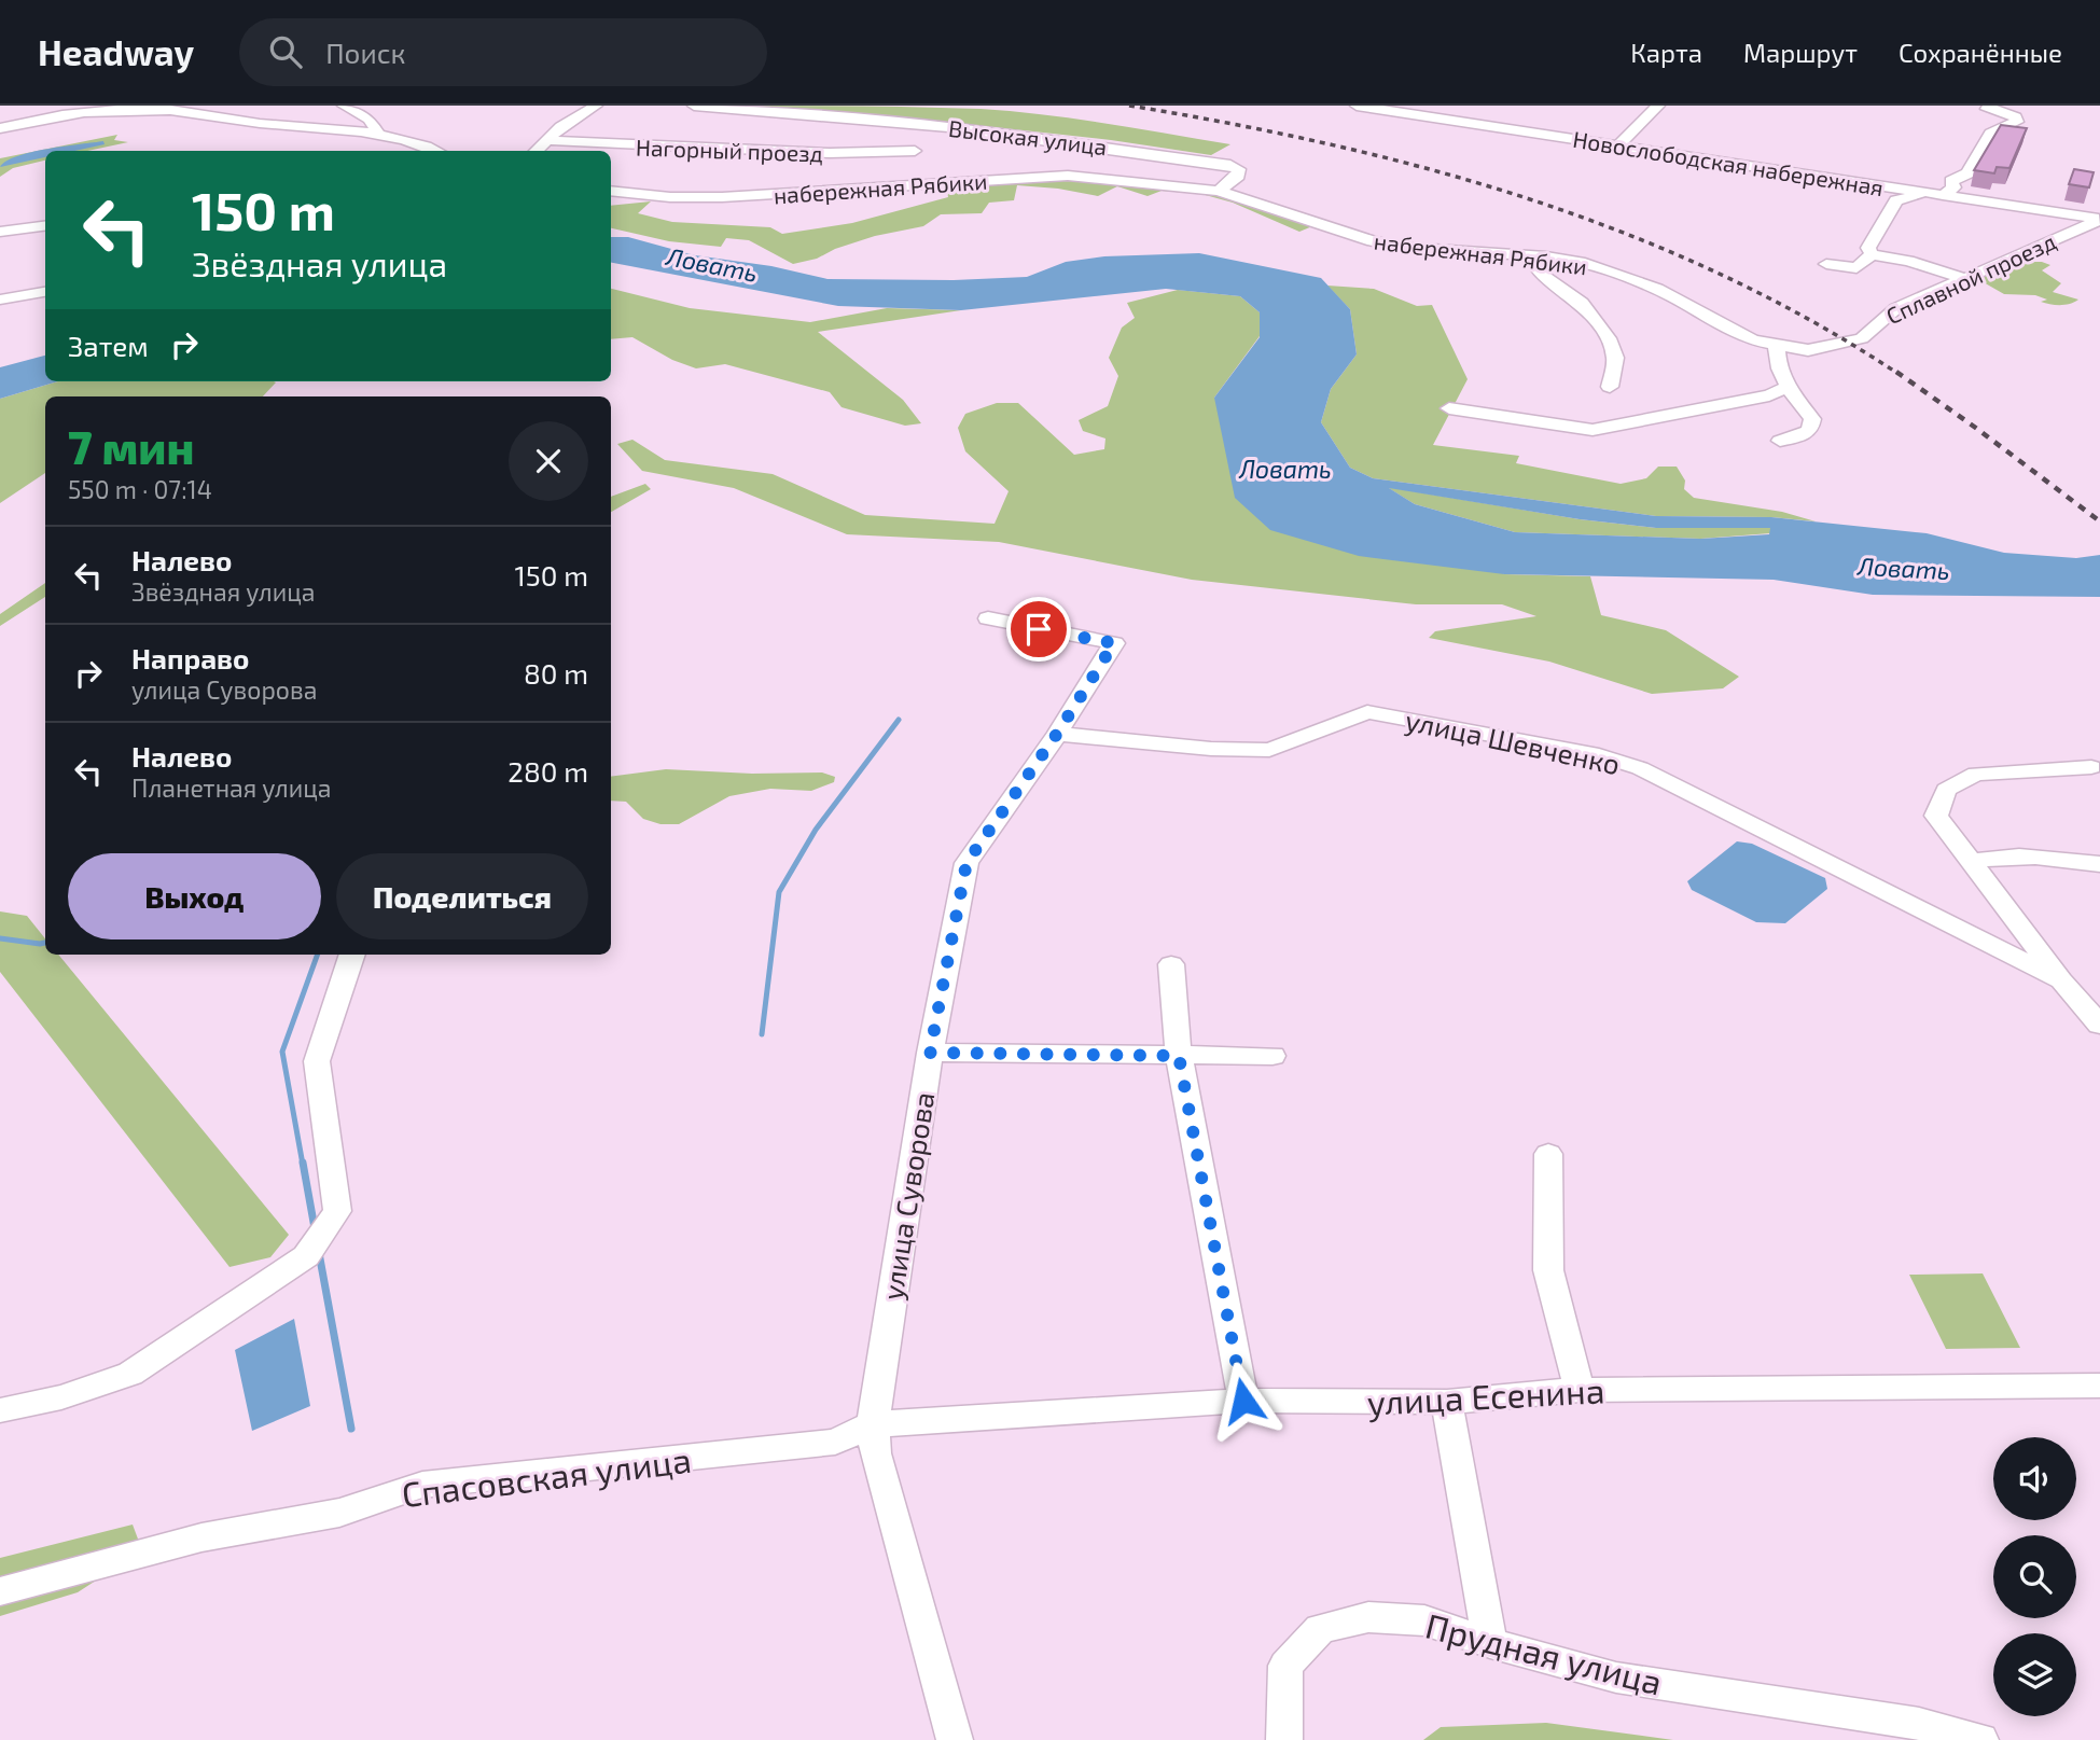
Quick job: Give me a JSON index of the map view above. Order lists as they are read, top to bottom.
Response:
{
  "streets": {
    "street": [
      "Высокая улица",
      "Нагорный проезд",
      "Новослободская набережная",
      "набережная Рябики",
      "Сплавной проезд",
      "улица Шевченко",
      "улица Суворова",
      "улица Есенина",
      "Спасовская улица",
      "Прудная улица"
    ]
  },
  "crossings": [
    ["Высокая улица", "набережная Рябики"],
    ["Нагорный проезд", "набережная Рябики"],
    ["Новослободская набережная", "Сплавной проезд"],
    ["набережная Рябики", "Сплавной проезд"],
    ["улица Шевченко", "улица Суворова"],
    ["улица Суворова", "улица Есенина"],
    ["улица Суворова", "Спасовская улица"],
    ["улица Есенина", "Спасовская улица"]
  ],
  "water": ["Ловать"],
  "page": {
    "header": "Headway",
    "search": "Поиск",
    "nav": ["Карта", "Маршрут", "Сохранённые"],
    "turn": ["150 m", "Звёздная улица"],
    "then": "Затем",
    "heading": ["7 мин", "550 m · 07:14"],
    "list": [
      {
        "name": "Налево",
        "note": "Звёздная улица",
        "value": "150 m"
      },
      {
        "name": "Направо",
        "note": "улица Суворова",
        "value": "80 m"
      },
      {
        "name": "Налево",
        "note": "Планетная улица",
        "value": "280 m"
      }
    ],
    "buttons": ["Выход", "Поделиться"]
  }
}
